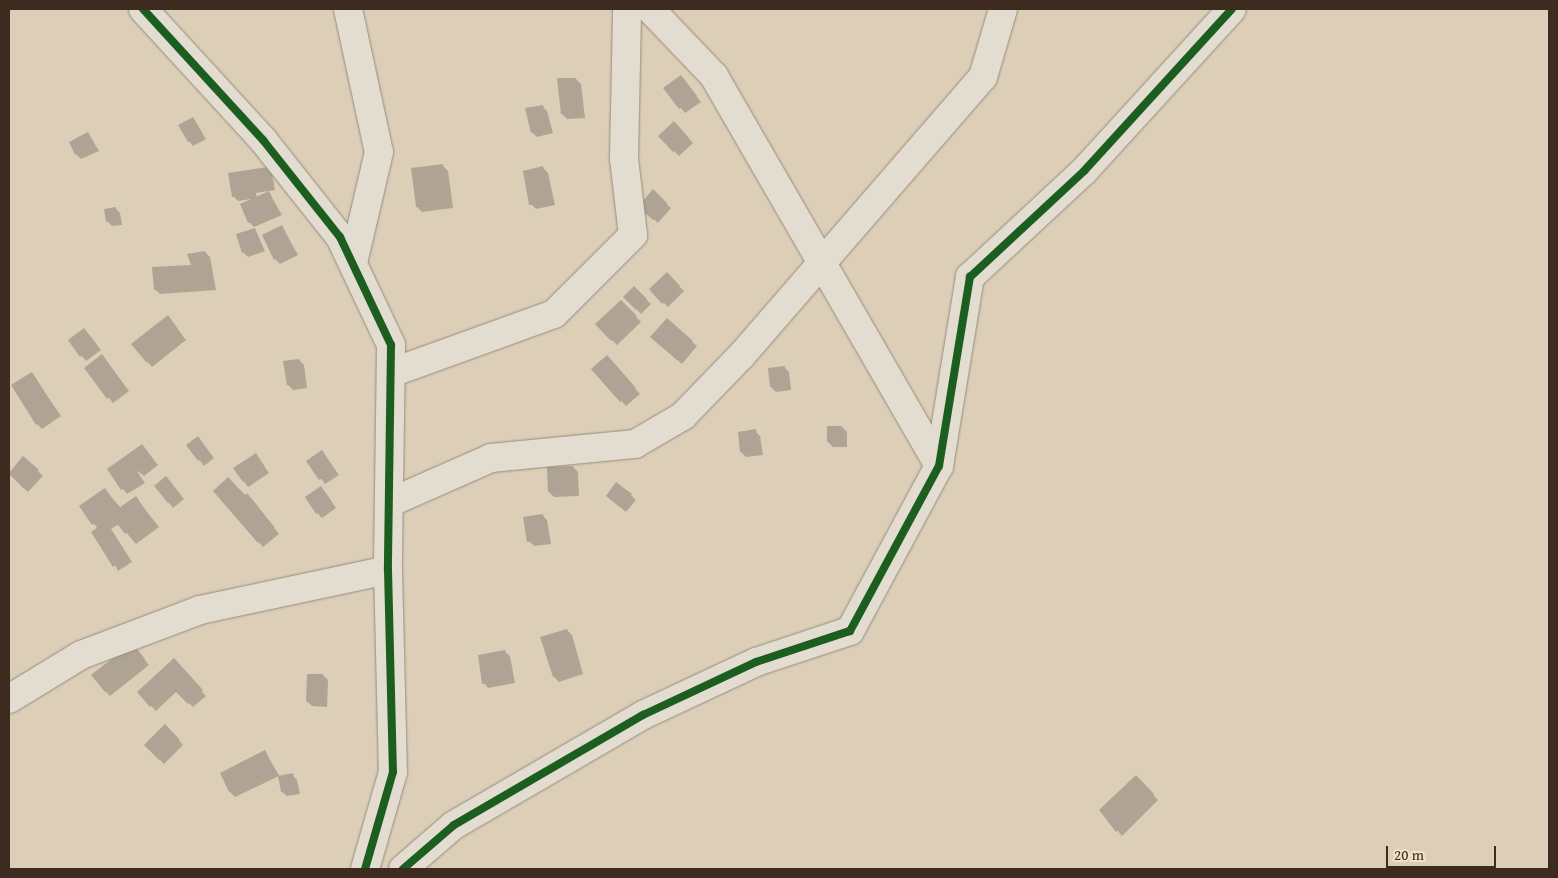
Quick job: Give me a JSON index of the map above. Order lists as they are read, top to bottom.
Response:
{
  "scale_bar": "20 m"
}
